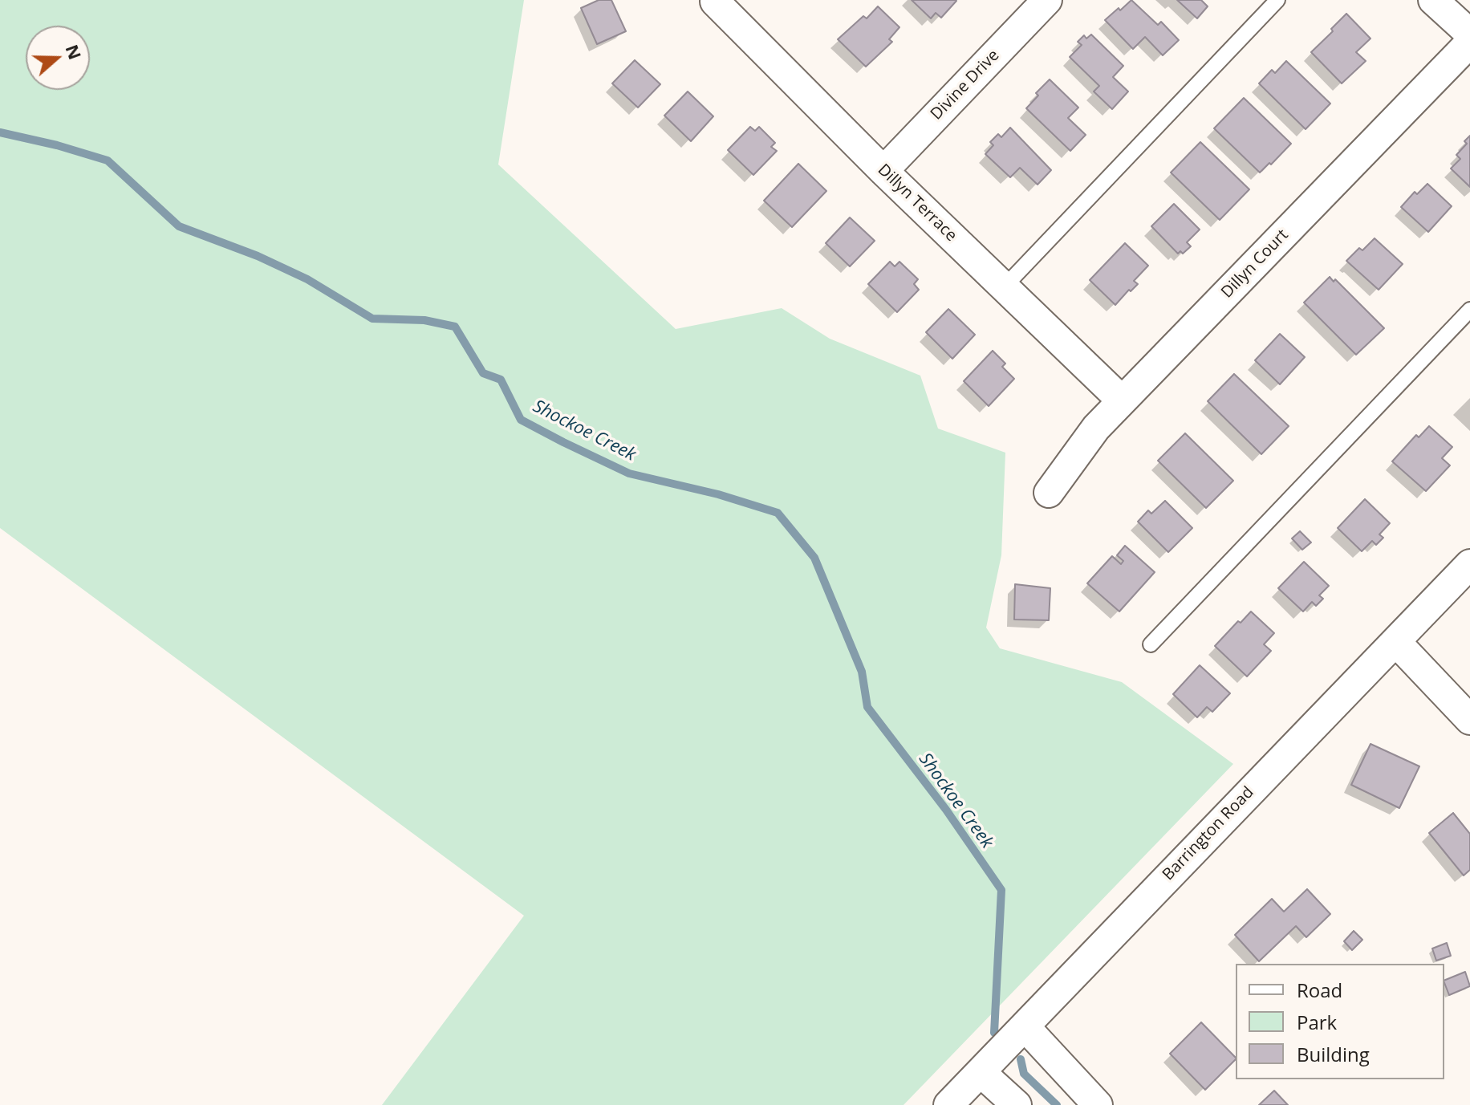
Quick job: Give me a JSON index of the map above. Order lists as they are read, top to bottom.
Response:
{
  "streets": {
    "street": [
      "Divine Drive",
      "Dillyn Terrace",
      "Dillyn Court",
      "Barrington Road"
    ]
  },
  "crossings": [
    ["Divine Drive", "Dillyn Terrace"],
    ["Dillyn Terrace", "Dillyn Court"]
  ],
  "water": ["Shockoe Creek"],
  "legend": ["Road", "Park", "Building"],
  "north": "right"
}
